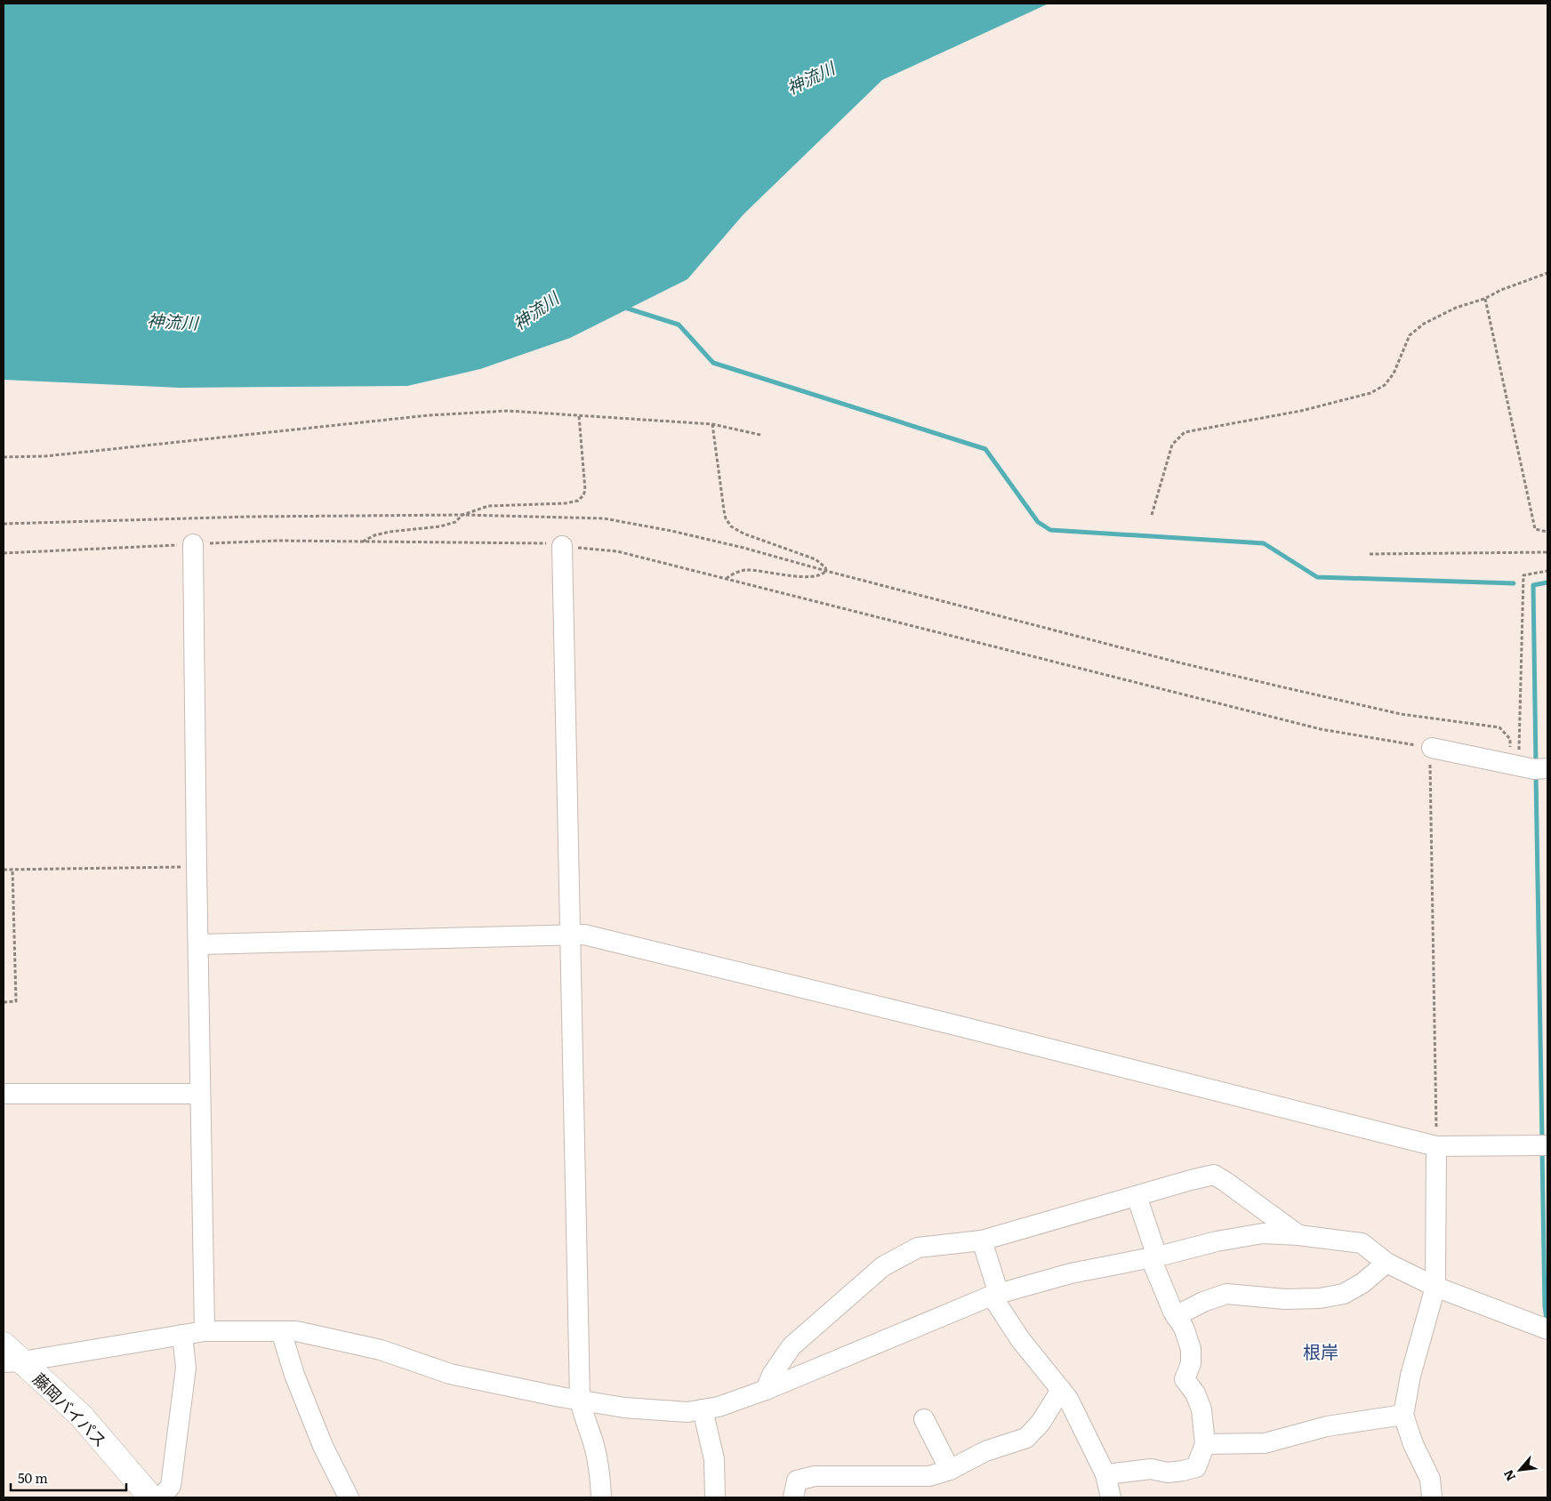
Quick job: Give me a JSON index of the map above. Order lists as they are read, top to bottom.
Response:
{
  "streets": {
    "highway": ["藤岡バイパス"]
  },
  "districts": ["根岸"],
  "water": ["神流川"],
  "scale_bar": "50 m",
  "north": "bottom left"
}
